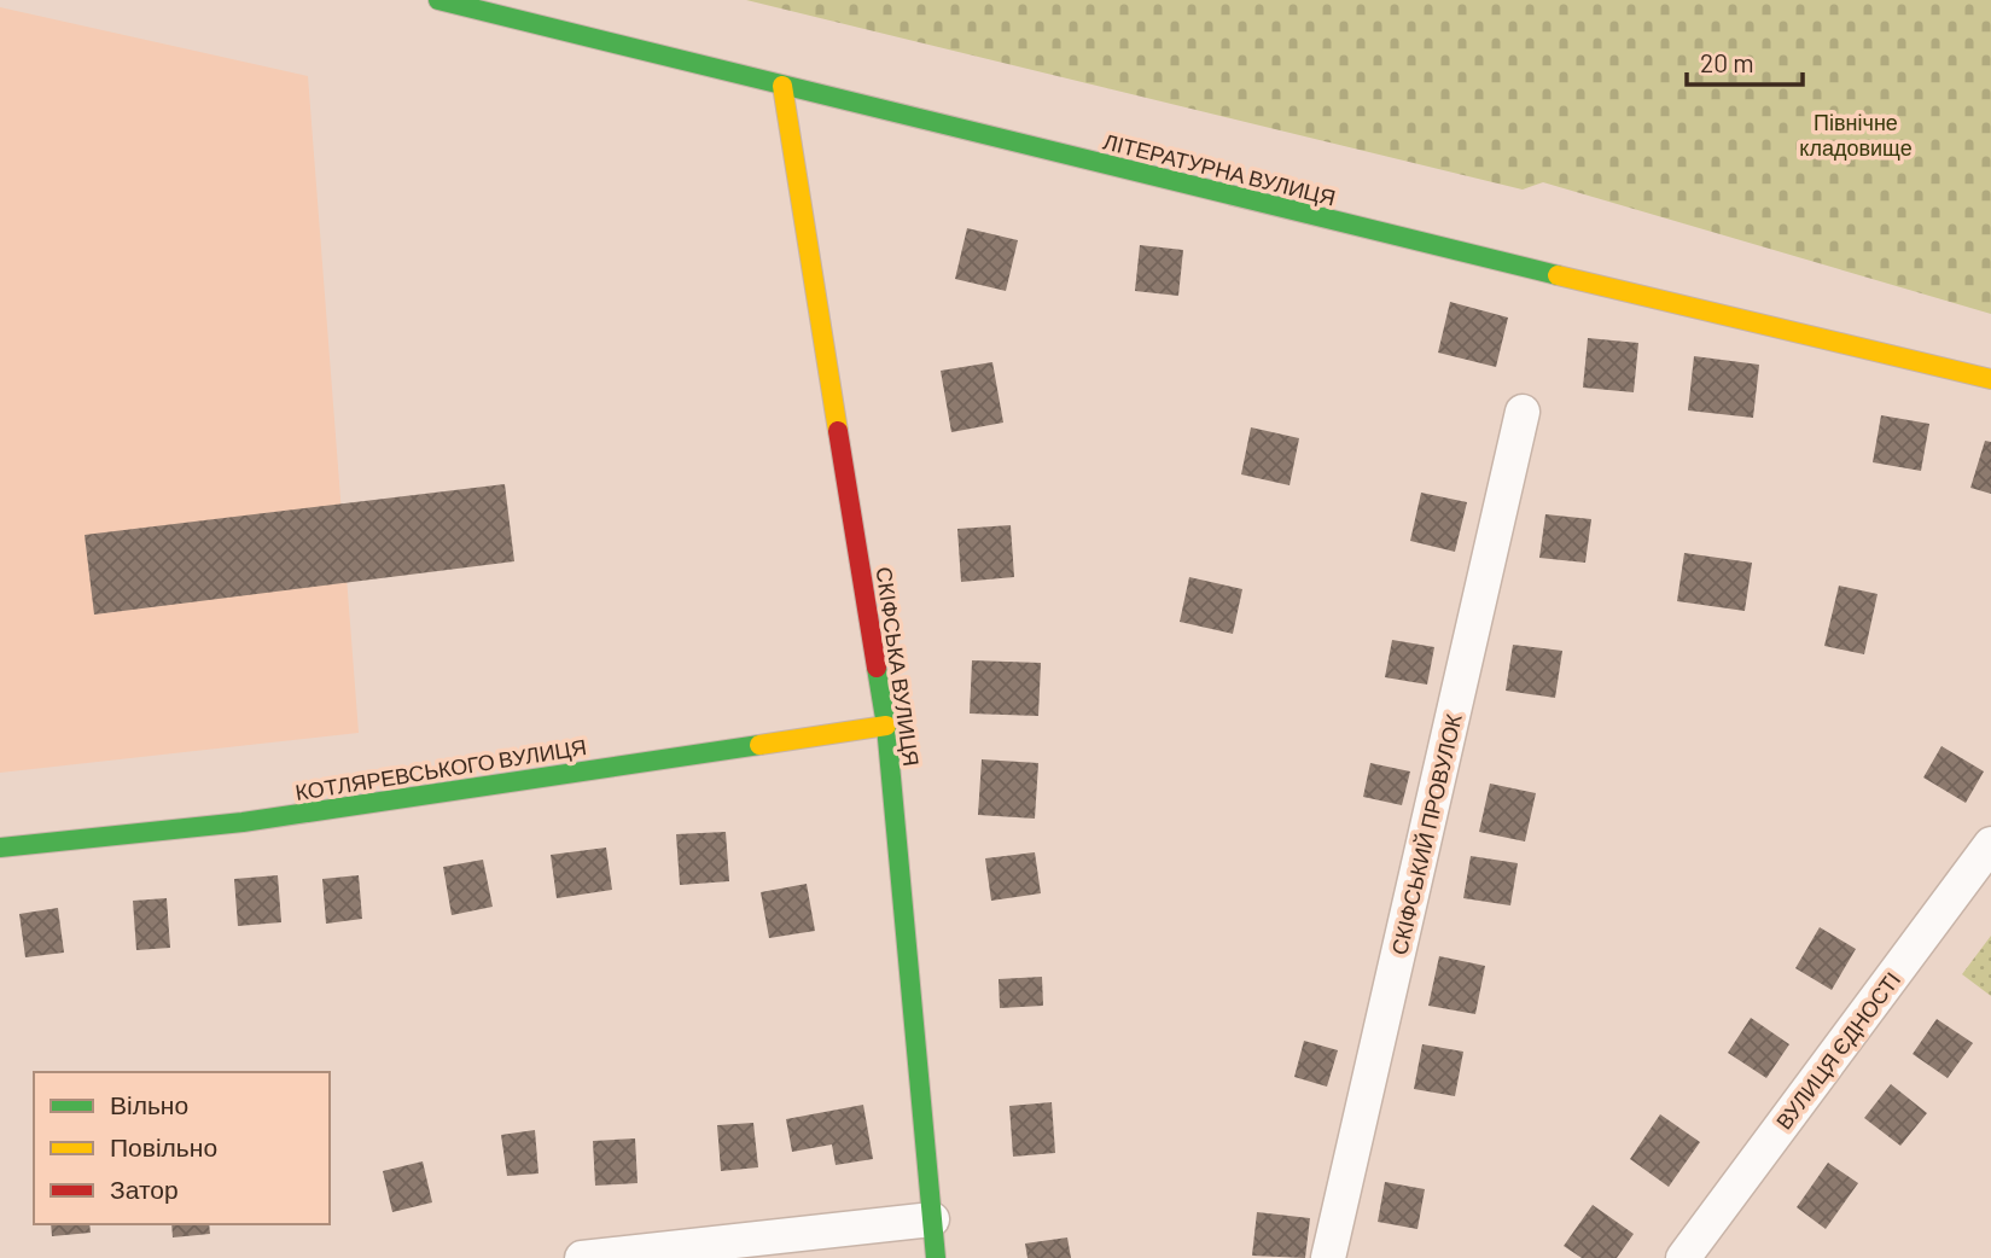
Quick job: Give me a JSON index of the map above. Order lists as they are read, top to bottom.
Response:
{
  "streets": {
    "street": [
      "ЛІТЕРАТУРНА ВУЛИЦЯ",
      "СКІФСЬКА ВУЛИЦЯ",
      "КОТЛЯРЕВСЬКОГО ВУЛИЦЯ",
      "СКІФСЬКИЙ ПРОВУЛОК",
      "ВУЛИЦЯ ЄДНОСТІ"
    ]
  },
  "crossings": [
    ["ЛІТЕРАТУРНА ВУЛИЦЯ", "СКІФСЬКА ВУЛИЦЯ"],
    ["СКІФСЬКА ВУЛИЦЯ", "КОТЛЯРЕВСЬКОГО ВУЛИЦЯ"]
  ],
  "parks": ["Північне кладовище"],
  "legend": ["Вільно", "Повільно", "Затор"],
  "scale_bar": "20 m"
}
